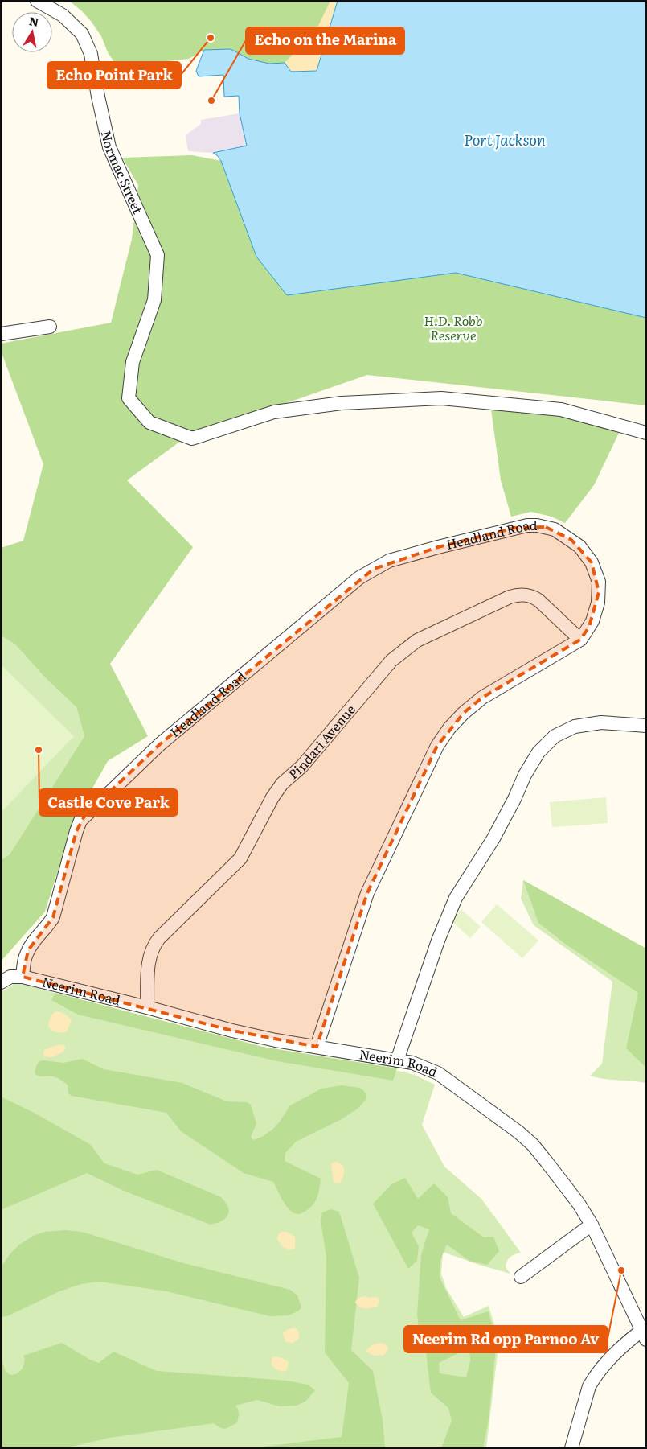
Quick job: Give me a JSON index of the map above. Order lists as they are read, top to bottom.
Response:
{
  "streets": {
    "street": [
      "Normac Street",
      "Headland Road",
      "Pindari Avenue",
      "Neerim Road"
    ]
  },
  "crossings": [
    ["Headland Road", "Pindari Avenue"],
    ["Headland Road", "Neerim Road"],
    ["Pindari Avenue", "Neerim Road"]
  ],
  "water": ["Port Jackson"],
  "parks": ["H.D. Robb Reserve"],
  "places": [
    "Echo Point Park",
    "Echo on the Marina",
    "Castle Cove Park",
    "Neerim Rd opp Parnoo Av"
  ],
  "north": "top"
}
